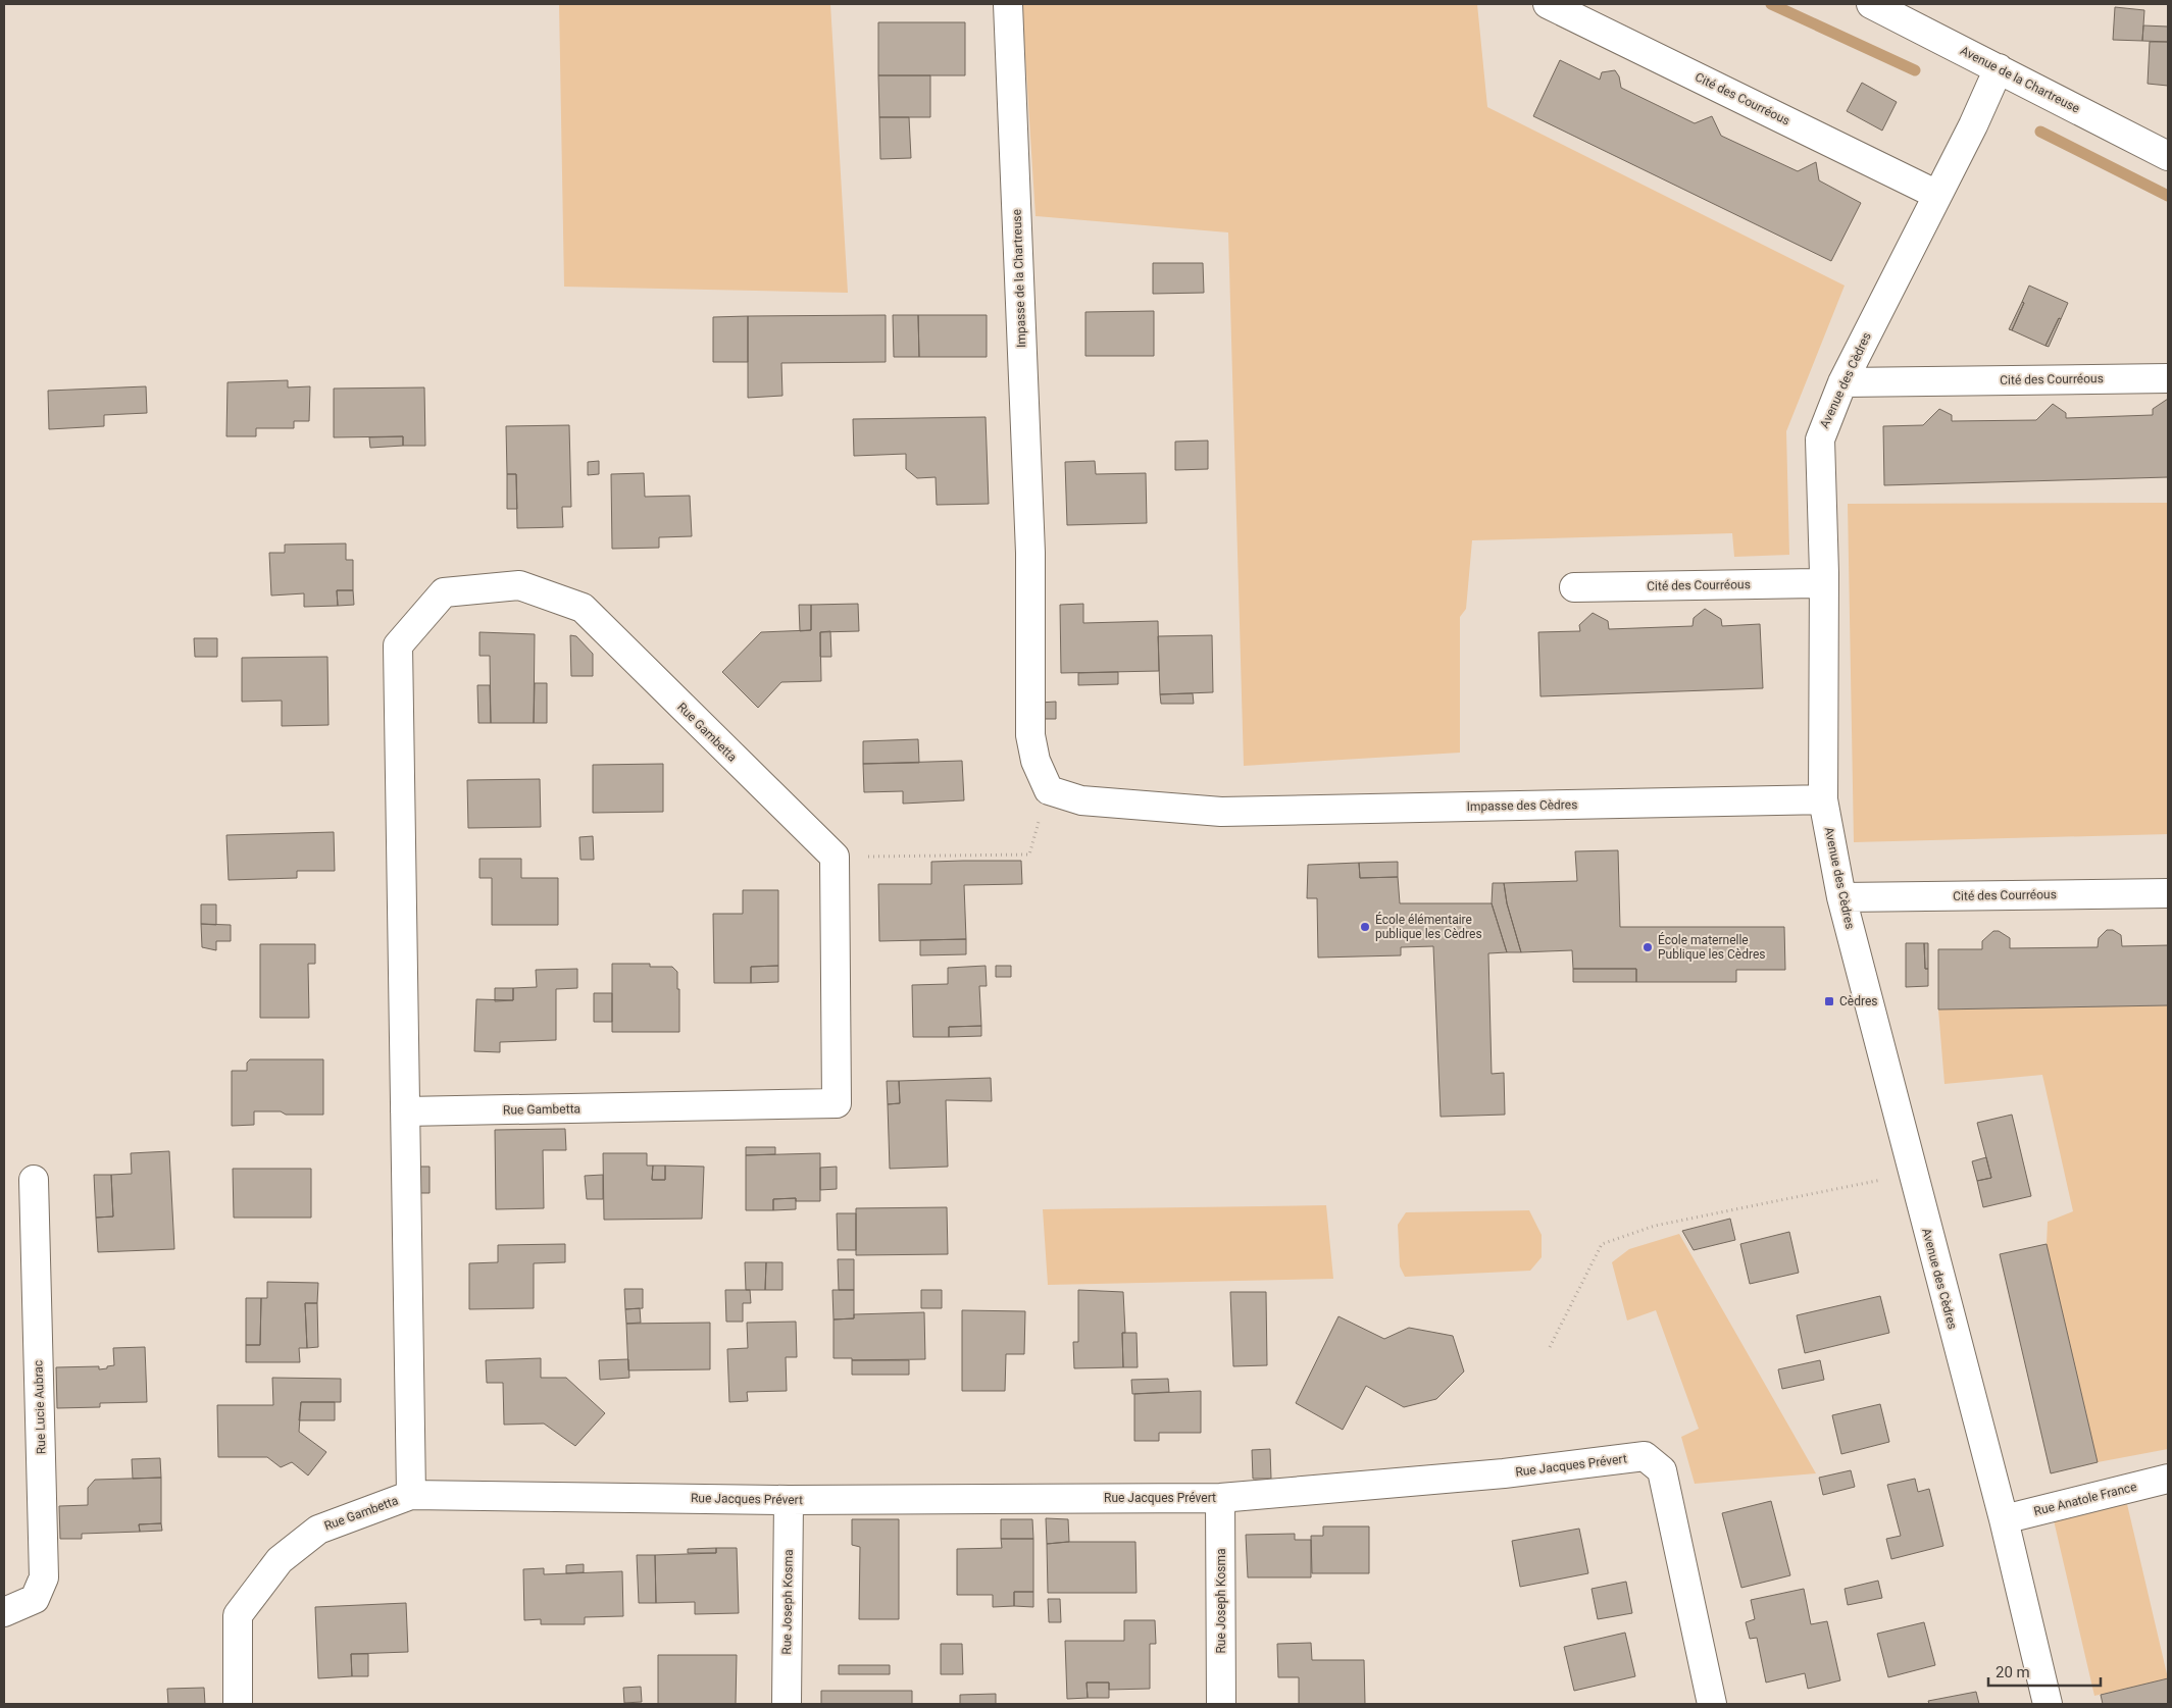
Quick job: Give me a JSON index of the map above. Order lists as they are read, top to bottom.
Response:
{
  "streets": {
    "street": [
      "Avenue de la Chartreuse",
      "Cité des Courréous",
      "Impasse de la Chartreuse",
      "Avenue des Cèdres",
      "Rue Gambetta",
      "Impasse des Cèdres",
      "Rue Lucie Aubrac",
      "Rue Jacques Prévert",
      "Rue Anatole France",
      "Rue Joseph Kosma"
    ]
  },
  "crossings": [
    ["Avenue de la Chartreuse", "Avenue des Cèdres"],
    ["Cité des Courréous", "Avenue des Cèdres"],
    ["Impasse de la Chartreuse", "Impasse des Cèdres"],
    ["Avenue des Cèdres", "Impasse des Cèdres"],
    ["Avenue des Cèdres", "Rue Anatole France"],
    ["Rue Gambetta", "Rue Jacques Prévert"],
    ["Rue Jacques Prévert", "Rue Joseph Kosma"]
  ],
  "places": {
    "other": ["École élémentaire publique les Cèdres", "École maternelle Publique les Cèdres"],
    "transit": ["Cèdres"]
  },
  "scale_bar": "20 m"
}
